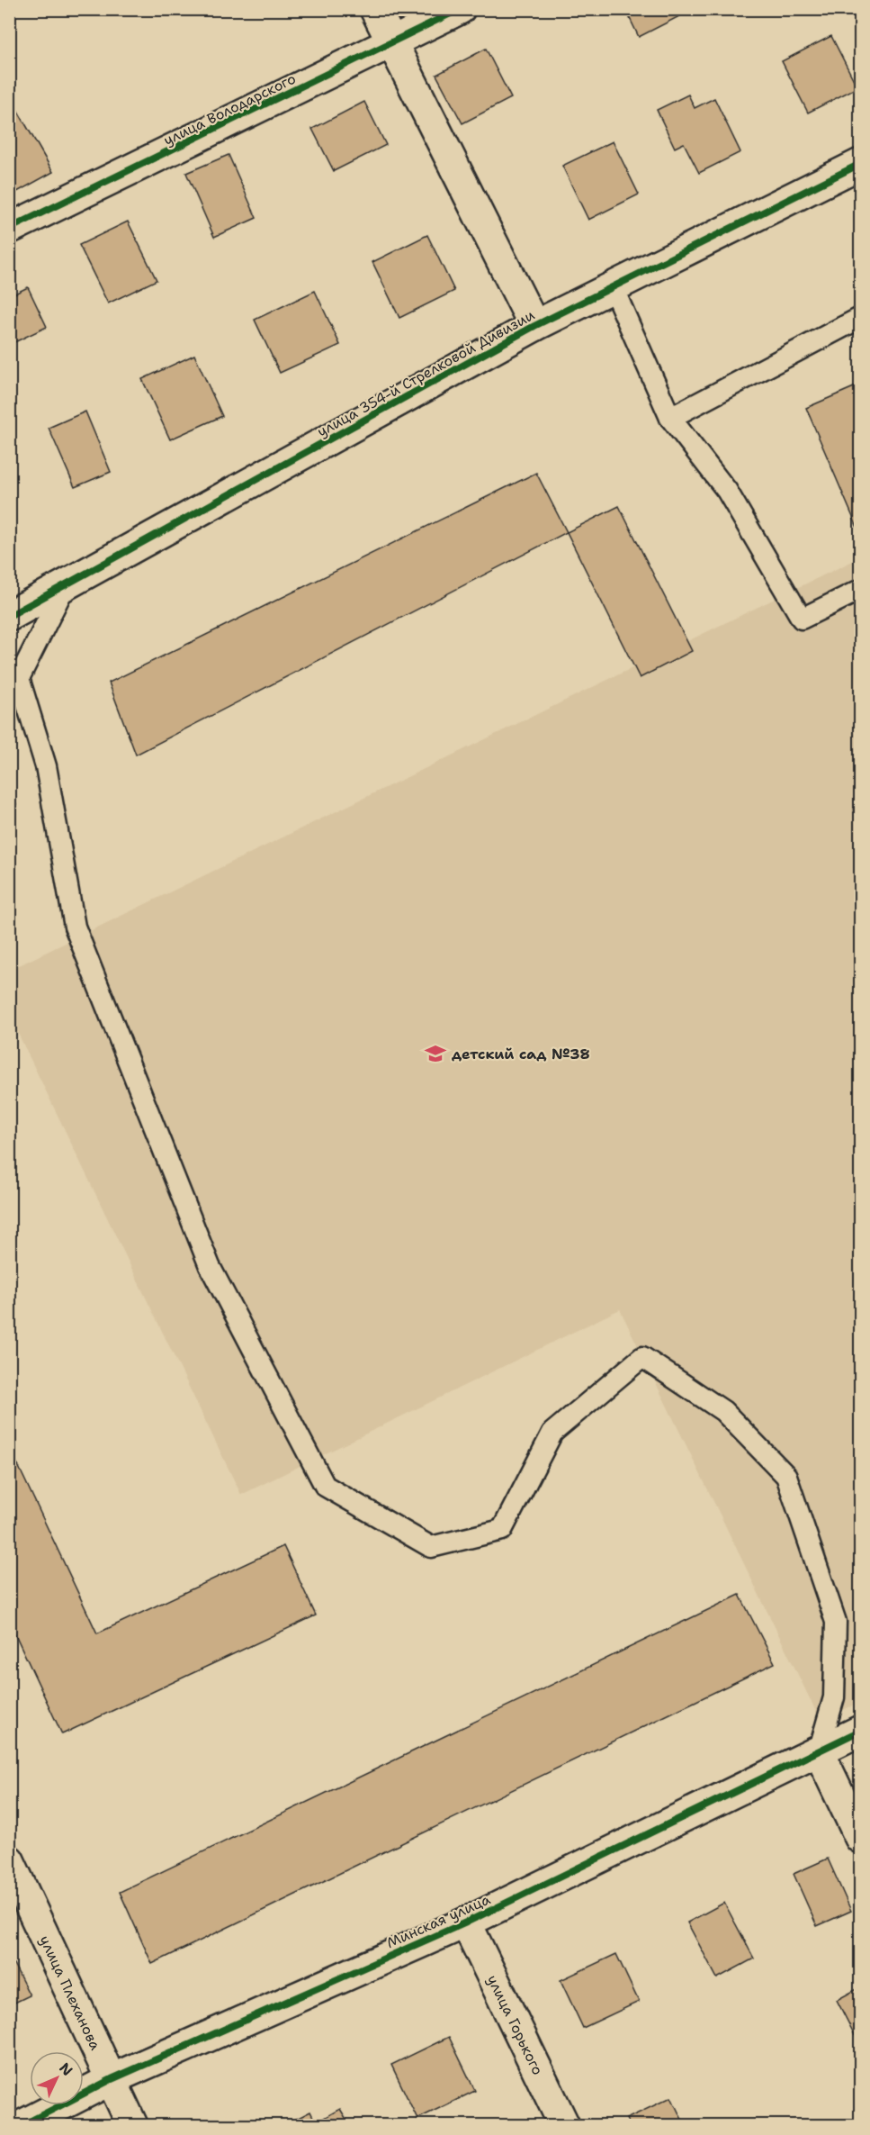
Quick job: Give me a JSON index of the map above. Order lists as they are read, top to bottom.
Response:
{
  "streets": {
    "street": [
      "улица Володарского",
      "улица 354-й Стрелковой Дивизии",
      "Минская улица",
      "улица Плеханова",
      "улица Горького"
    ]
  },
  "crossings": [
    ["Минская улица", "улица Плеханова"],
    ["Минская улица", "улица Горького"]
  ],
  "places": {
    "school or university": ["детский сад №38"]
  },
  "north": "top right"
}
